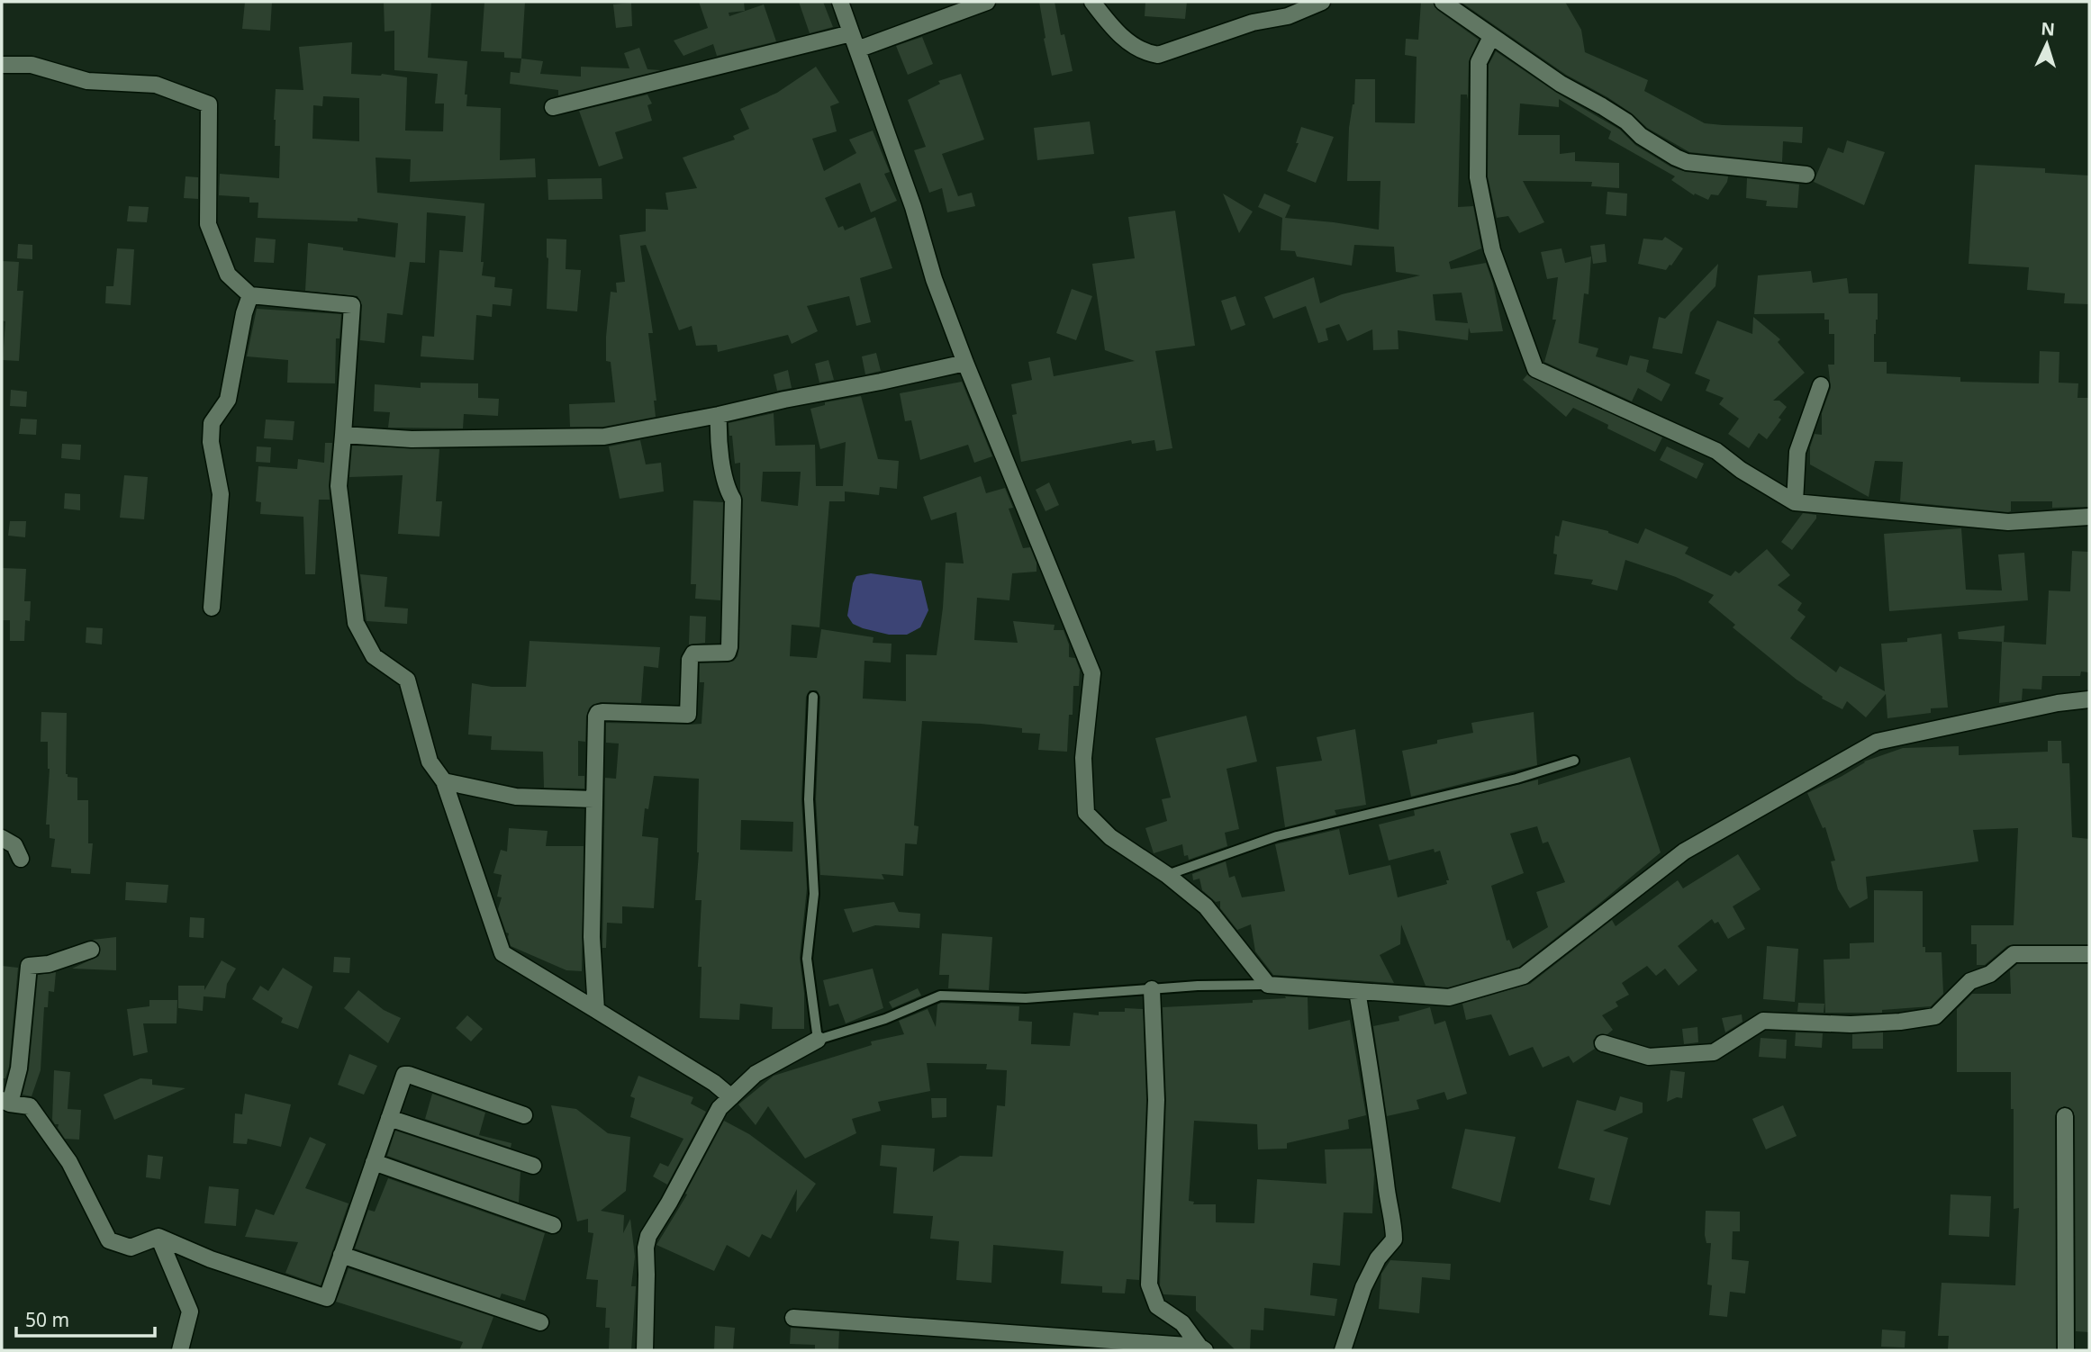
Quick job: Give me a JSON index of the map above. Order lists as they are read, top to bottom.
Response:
{
  "scale_bar": "50 m",
  "north": "top"
}
